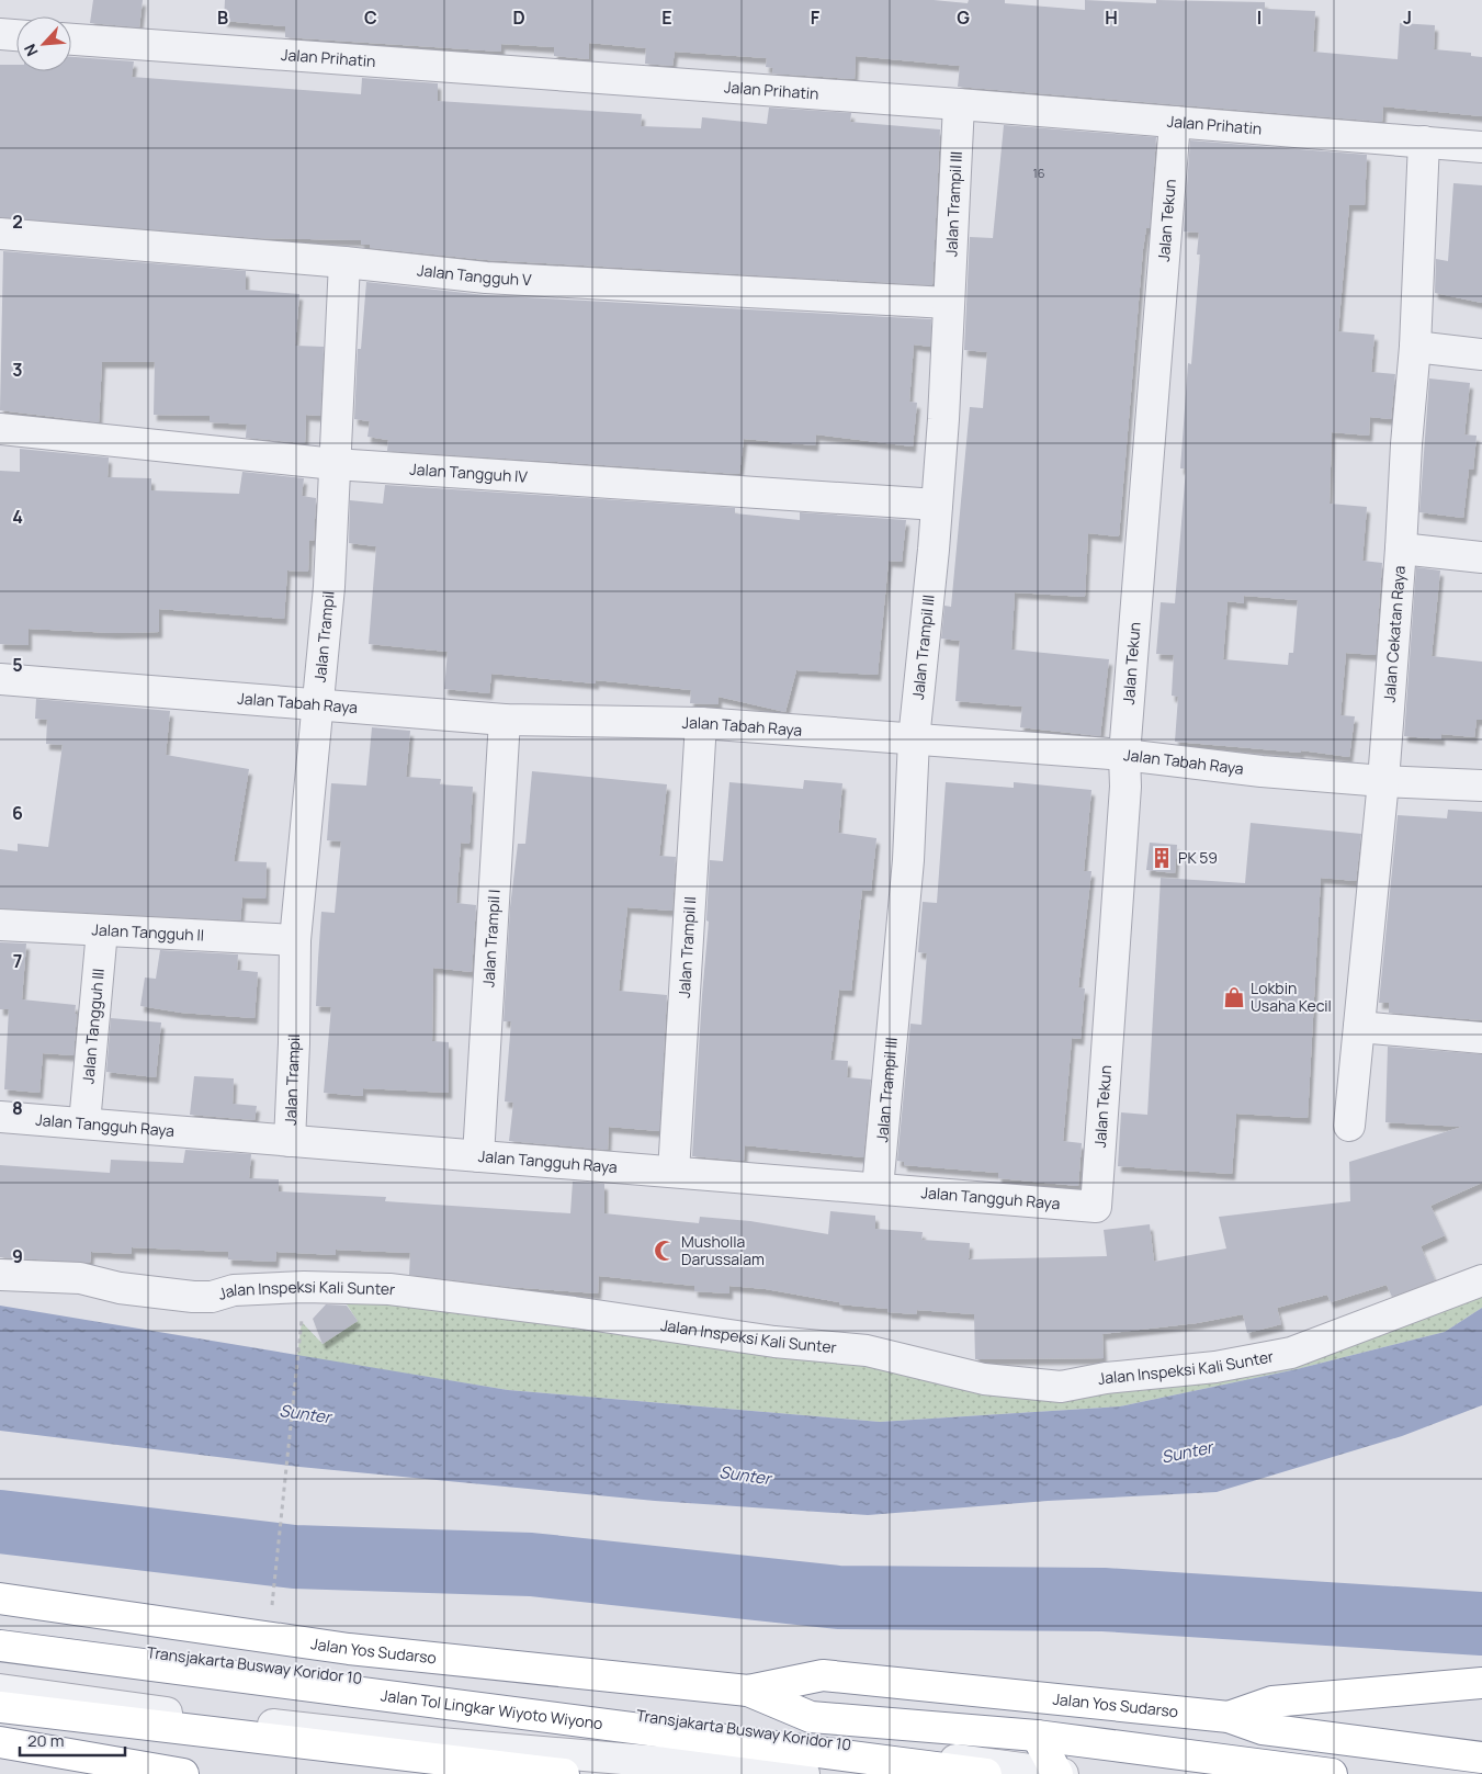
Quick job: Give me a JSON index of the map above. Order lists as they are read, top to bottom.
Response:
{
  "streets": {
    "highway": ["Jalan Yos Sudarso", "Jalan Tol Lingkar Wiyoto Wiyono"],
    "street": [
      "Jalan Prihatin",
      "Jalan Trampil III",
      "Jalan Tekun",
      "Jalan Tangguh V",
      "Jalan Tangguh IV",
      "Jalan Cekatan Raya",
      "Jalan Trampil",
      "Jalan Tabah Raya",
      "Jalan Tangguh II",
      "Jalan Trampil I",
      "Jalan Trampil II",
      "Jalan Tangguh III",
      "Jalan Tangguh Raya",
      "Jalan Inspeksi Kali Sunter",
      "Transjakarta Busway Koridor 10"
    ]
  },
  "crossings": [
    ["Jalan Prihatin", "Jalan Trampil III"],
    ["Jalan Prihatin", "Jalan Tekun"],
    ["Jalan Prihatin", "Jalan Cekatan Raya"],
    ["Jalan Trampil III", "Jalan Tangguh V"],
    ["Jalan Trampil III", "Jalan Tangguh IV"],
    ["Jalan Trampil III", "Jalan Tabah Raya"],
    ["Jalan Trampil III", "Jalan Tangguh Raya"],
    ["Jalan Tekun", "Jalan Tabah Raya"],
    ["Jalan Tekun", "Jalan Tangguh Raya"],
    ["Jalan Tangguh V", "Jalan Trampil"],
    ["Jalan Tangguh IV", "Jalan Trampil"],
    ["Jalan Cekatan Raya", "Jalan Tabah Raya"],
    ["Jalan Trampil", "Jalan Tabah Raya"],
    ["Jalan Trampil", "Jalan Tangguh II"],
    ["Jalan Trampil", "Jalan Tangguh Raya"],
    ["Jalan Tabah Raya", "Jalan Trampil I"],
    ["Jalan Tabah Raya", "Jalan Trampil II"],
    ["Jalan Tangguh II", "Jalan Tangguh III"],
    ["Jalan Trampil I", "Jalan Tangguh Raya"],
    ["Jalan Trampil II", "Jalan Tangguh Raya"],
    ["Jalan Tangguh III", "Jalan Tangguh Raya"]
  ],
  "water": ["Sunter"],
  "places": {
    "building": ["PK 59"],
    "shop": ["Lokbin Usaha Kecil"],
    "mosque": ["Musholla Darussalam"]
  },
  "house_numbers": ["16"],
  "scale_bar": "20 m",
  "north": "bottom left",
  "grid": {
    "columns": [
      "B",
      "C",
      "D",
      "E",
      "F",
      "G",
      "H",
      "I",
      "J"
    ],
    "rows": [
      "2",
      "3",
      "4",
      "5",
      "6",
      "7",
      "8",
      "9"
    ]
  }
}
